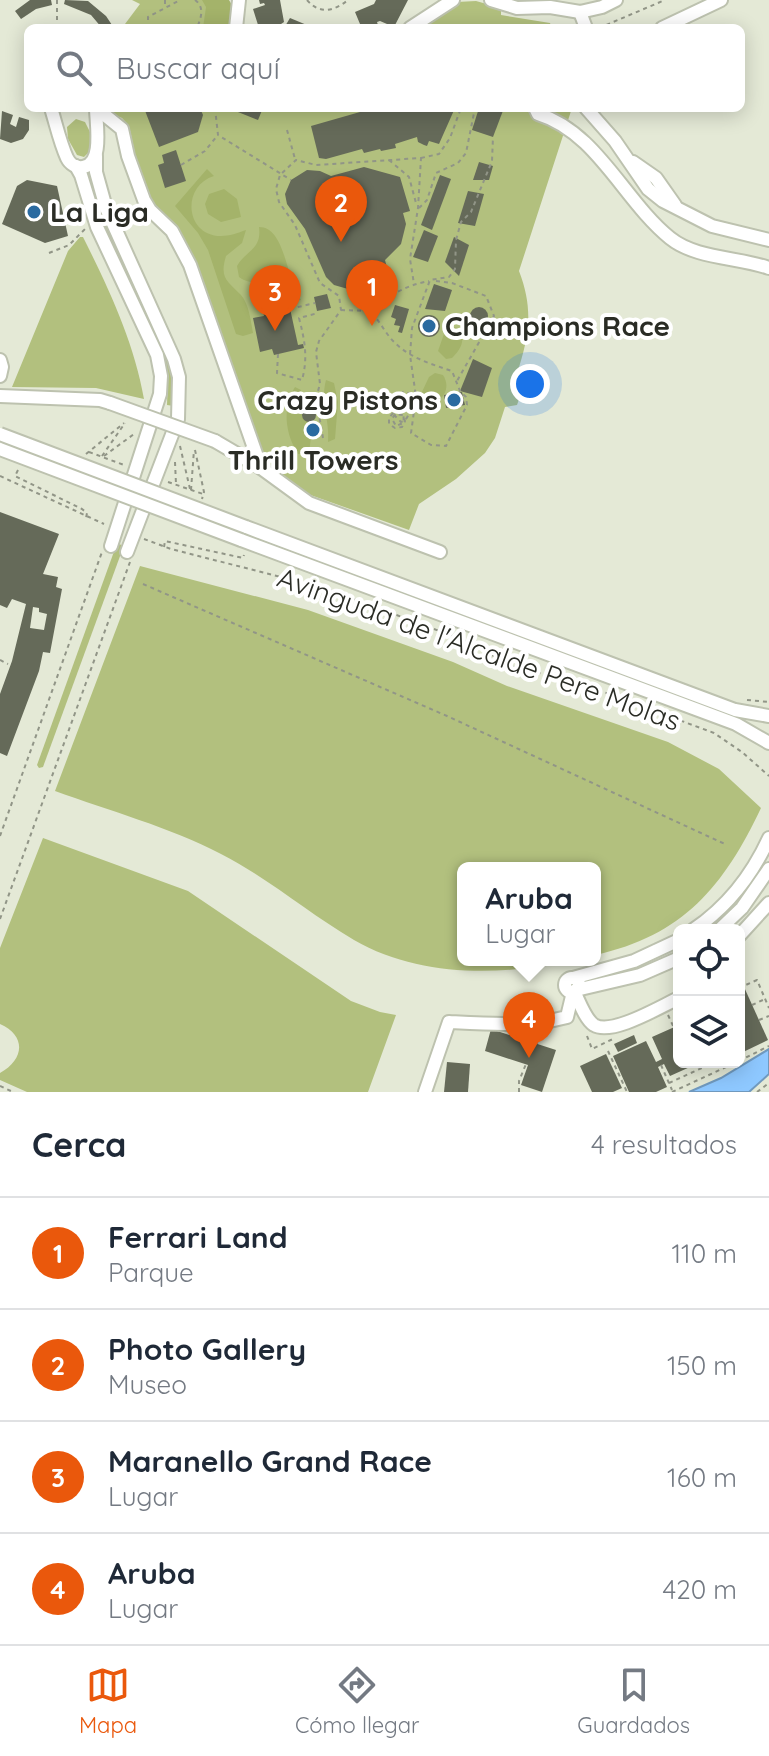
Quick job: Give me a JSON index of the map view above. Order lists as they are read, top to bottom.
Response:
{
  "streets": {
    "street": ["Avinguda de l'Alcalde Pere Molas"]
  },
  "places": [
    "La Liga",
    "Champions Race",
    "Crazy Pistons",
    "Thrill Towers"
  ],
  "page": {
    "search": "Buscar aquí",
    "pins": [
      "2",
      "1",
      "3",
      "4"
    ],
    "popup": ["Aruba", "Lugar"],
    "heading": ["Cerca", "4 resultados"],
    "list": [
      {
        "mark": "1",
        "name": "Ferrari Land",
        "note": "Parque",
        "value": "110 m"
      },
      {
        "mark": "2",
        "name": "Photo Gallery",
        "note": "Museo",
        "value": "150 m"
      },
      {
        "mark": "3",
        "name": "Maranello Grand Race",
        "note": "Lugar",
        "value": "160 m"
      },
      {
        "mark": "4",
        "name": "Aruba",
        "note": "Lugar",
        "value": "420 m"
      }
    ],
    "nav": ["Mapa", "Cómo llegar", "Guardados"]
  }
}
